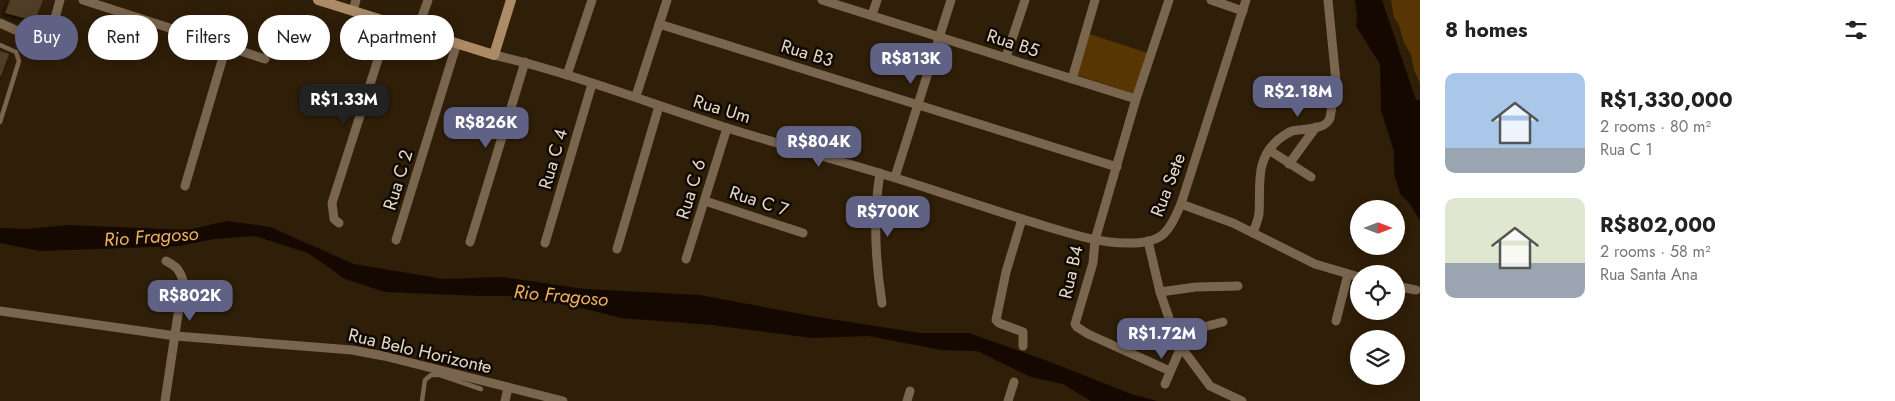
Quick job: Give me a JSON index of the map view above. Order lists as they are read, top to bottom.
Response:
{
  "streets": {
    "street": [
      "Rua B5",
      "Rua B3",
      "Rua Um",
      "Rua C 4",
      "Rua C 2",
      "Rua Sete",
      "Rua C 6",
      "Rua C 7",
      "Rua B4",
      "Rua Belo Horizonte"
    ]
  },
  "crossings": [
    ["Rua B5", "Rua B4"],
    ["Rua B3", "Rua B4"],
    ["Rua Um", "Rua C 4"],
    ["Rua Um", "Rua C 2"],
    ["Rua Um", "Rua Sete"],
    ["Rua Um", "Rua C 6"],
    ["Rua Um", "Rua B4"],
    ["Rua C 6", "Rua C 7"]
  ],
  "water": ["Rio Fragoso"],
  "north": "right",
  "page": {
    "heading": "8 homes",
    "chip": [
      "Buy",
      "Rent",
      "Filters",
      "New",
      "Apartment"
    ],
    "price": [
      "R$813K",
      "R$2.18M",
      "R$1.33M",
      "R$826K",
      "R$804K",
      "R$700K",
      "R$802K",
      "R$1.72M"
    ],
    "list": [
      {
        "name": "R$1,330,000",
        "note": "2 rooms · 80 m² · Rua C 1"
      },
      {
        "name": "R$802,000",
        "note": "2 rooms · 58 m² · Rua Santa Ana"
      }
    ]
  }
}
